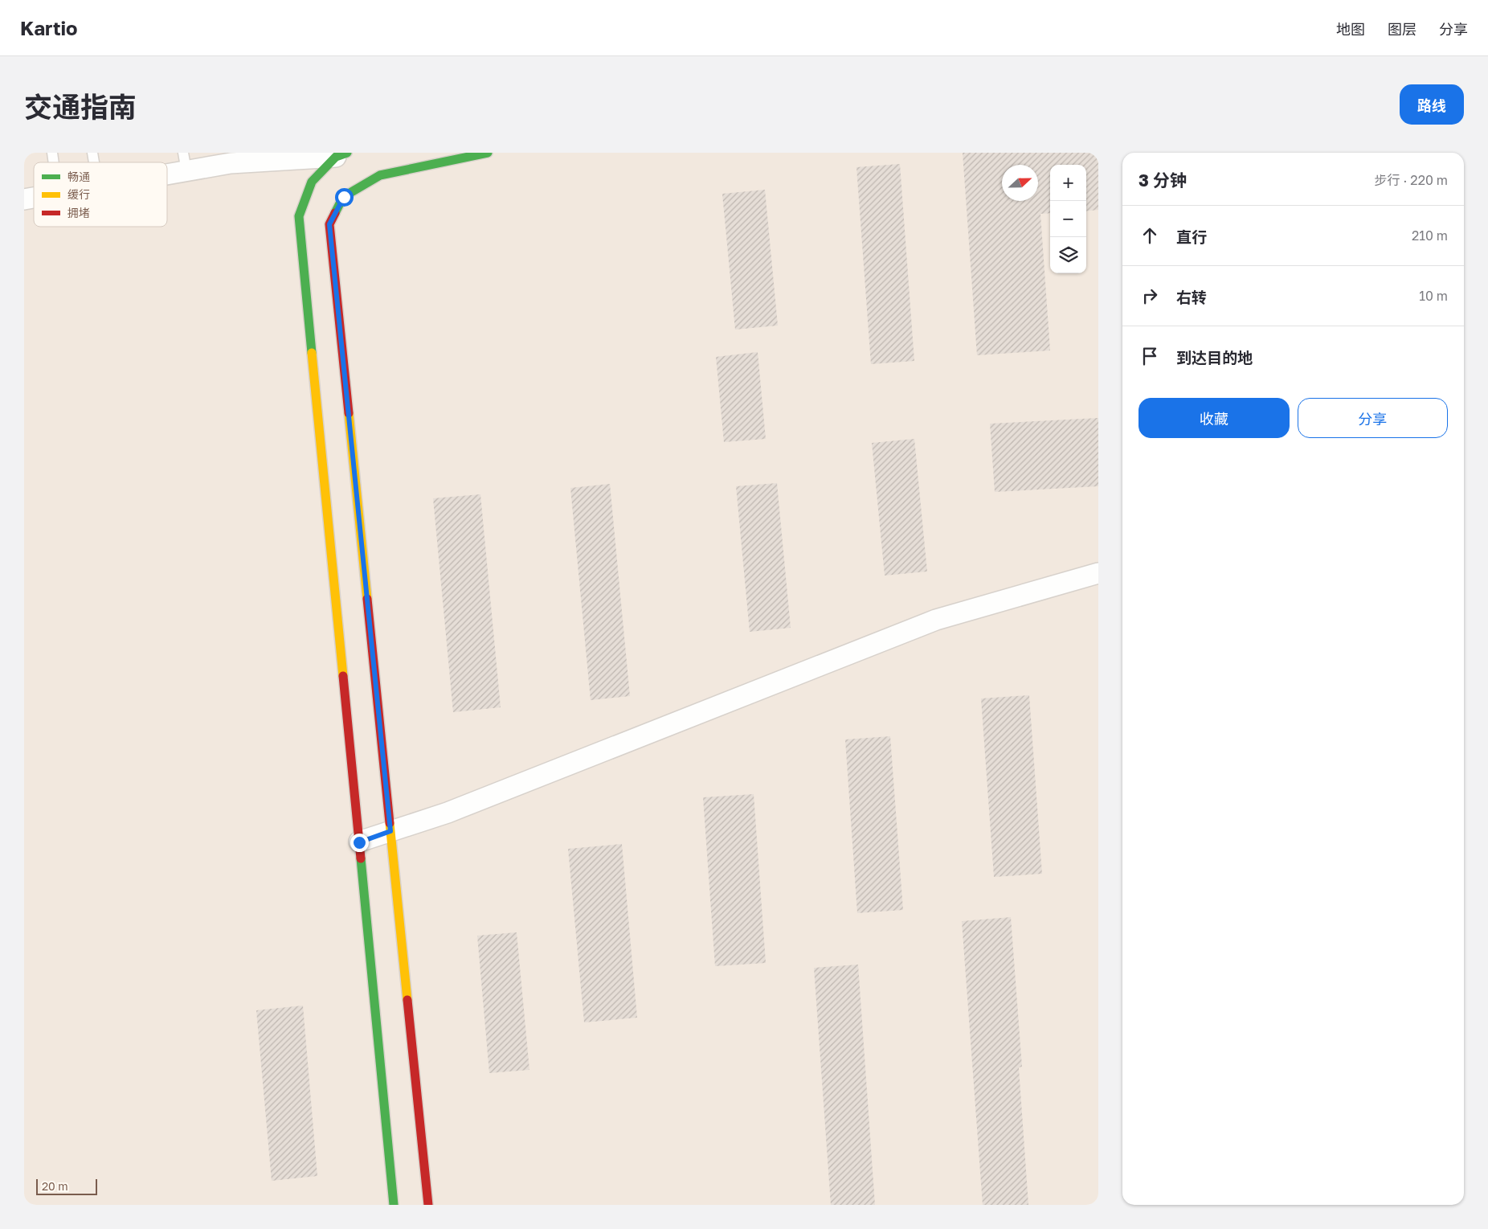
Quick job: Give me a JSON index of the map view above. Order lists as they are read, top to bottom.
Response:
{
  "legend": ["畅通", "缓行", "拥堵"],
  "scale_bar": "20 m",
  "north": "right",
  "page": {
    "header": "Kartio",
    "nav": ["地图", "图层", "分享"],
    "title": "交通指南",
    "buttons": [
      "路线",
      ["收藏", "分享"]
    ],
    "heading": ["3 分钟", "步行 · 220 m"],
    "map_buttons": ["+", "−"],
    "list": [
      ["直行", "210 m"],
      ["右转", "10 m"],
      "到达目的地"
    ],
    "scale": "20 m"
  }
}
